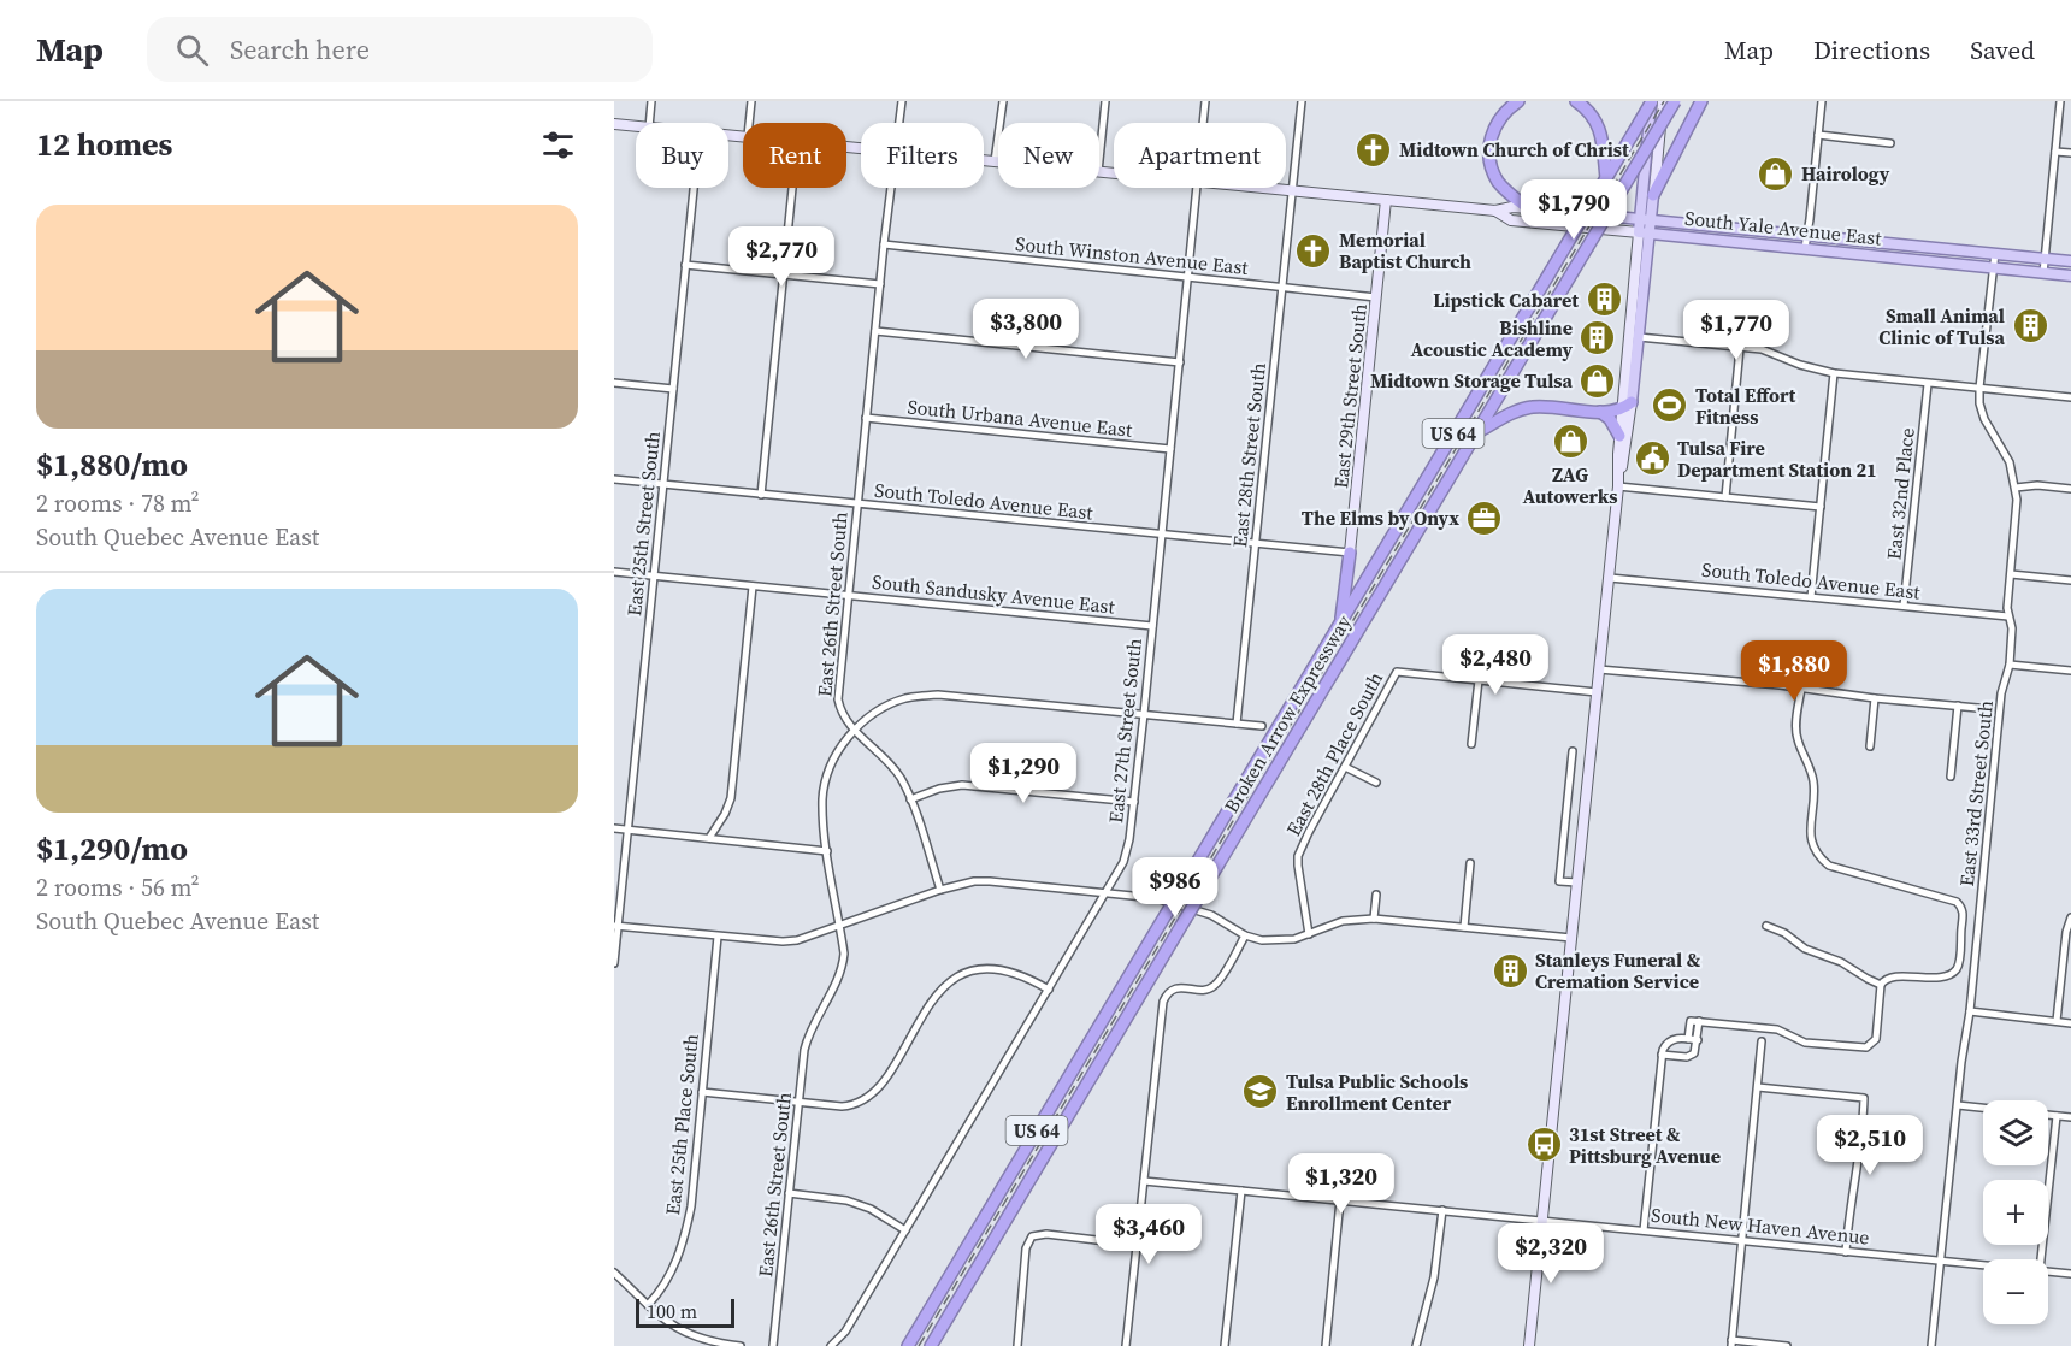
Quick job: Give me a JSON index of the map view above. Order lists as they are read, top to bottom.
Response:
{
  "streets": {
    "highway": ["US 64", "Broken Arrow Expressway"],
    "main road": ["South Yale Avenue East", "East 29th Street South"],
    "street": [
      "South Winston Avenue East",
      "South Urbana Avenue East",
      "East 28th Street South",
      "East 32nd Place",
      "South Toledo Avenue East",
      "East 25th Street South",
      "South Sandusky Avenue East",
      "East 26th Street South",
      "East 27th Street South",
      "East 28th Place South",
      "East 33rd Street South",
      "East 25th Place South",
      "South New Haven Avenue"
    ]
  },
  "crossings": [
    ["South Yale Avenue East", "East 29th Street South"],
    ["South Yale Avenue East", "East 28th Street South"],
    ["South Yale Avenue East", "East 33rd Street South"],
    ["South Winston Avenue East", "East 29th Street South"],
    ["South Winston Avenue East", "East 28th Street South"],
    ["South Winston Avenue East", "East 26th Street South"],
    ["South Winston Avenue East", "East 27th Street South"],
    ["East 29th Street South", "South Toledo Avenue East"],
    ["South Urbana Avenue East", "East 26th Street South"],
    ["South Urbana Avenue East", "East 27th Street South"],
    ["East 28th Street South", "South Toledo Avenue East"],
    ["East 32nd Place", "South Toledo Avenue East"],
    ["South Toledo Avenue East", "East 25th Street South"],
    ["South Toledo Avenue East", "East 26th Street South"],
    ["South Toledo Avenue East", "East 27th Street South"],
    ["South Toledo Avenue East", "East 33rd Street South"],
    ["East 25th Street South", "South Sandusky Avenue East"],
    ["South Sandusky Avenue East", "East 26th Street South"],
    ["South Sandusky Avenue East", "East 27th Street South"],
    ["East 33rd Street South", "South New Haven Avenue"]
  ],
  "places": {
    "church": ["Midtown Church of Christ", "Memorial Baptist Church"],
    "shop": ["Hairology", "Midtown Storage Tulsa", "ZAG Autowerks"],
    "building": [
      "Lipstick Cabaret",
      "Small Animal Clinic of Tulsa",
      "Bishline Acoustic Academy",
      "Stanleys Funeral & Cremation Service"
    ],
    "sports": ["Total Effort Fitness"],
    "public building": ["Tulsa Fire Department Station 21"],
    "office": ["The Elms by Onyx"],
    "school or university": ["Tulsa Public Schools Enrollment Center"],
    "bus stop": ["31st Street & Pittsburg Avenue"]
  },
  "scale_bar": "100 m",
  "page": {
    "header": "Map",
    "search": "Search here",
    "nav": ["Map", "Directions", "Saved"],
    "heading": "12 homes",
    "chip": [
      "Buy",
      "Rent",
      "Filters",
      "New",
      "Apartment"
    ],
    "price": [
      "$1,790",
      "$2,770",
      "$3,800",
      "$1,770",
      "$2,480",
      "$1,880",
      "$1,290",
      "$986",
      "$2,510",
      "$1,320",
      "$3,460",
      "$2,320"
    ],
    "list": [
      {
        "name": "$1,880/mo",
        "note": "2 rooms · 78 m² · South Quebec Avenue East"
      },
      {
        "name": "$1,290/mo",
        "note": "2 rooms · 56 m² · South Quebec Avenue East"
      }
    ],
    "map_buttons": ["+", "−"],
    "scale": "100 m"
  }
}
